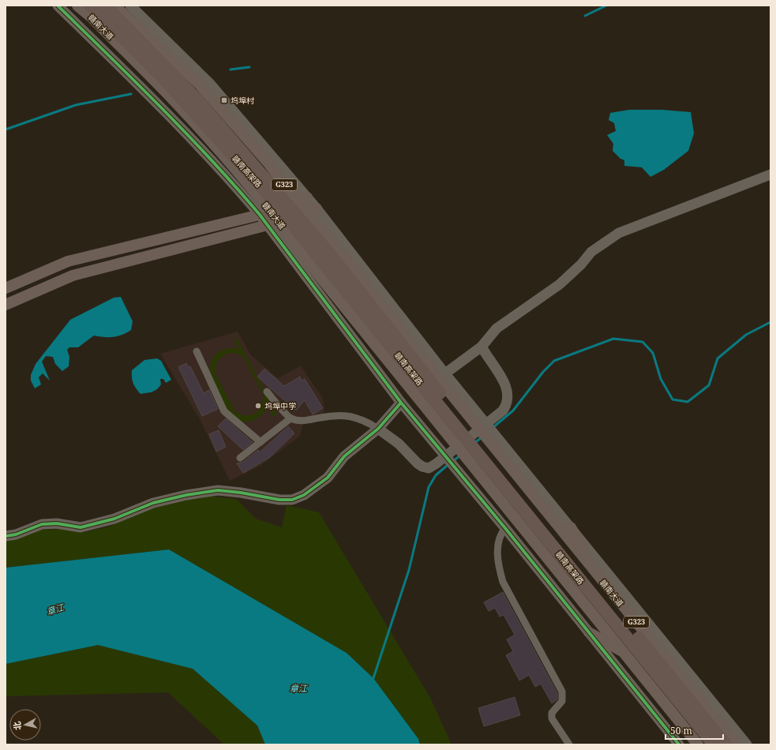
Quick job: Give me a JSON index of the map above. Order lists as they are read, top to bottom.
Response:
{
  "streets": {
    "highway": ["赣南高架路"],
    "main road": ["赣南大道", "G323"]
  },
  "crossings": [
    ["赣南大道", "G323"]
  ],
  "water": ["章江"],
  "places": {
    "transit": ["坞埠村"],
    "other": ["坞埠中学"]
  },
  "scale_bar": "50 m",
  "north": "left"
}
